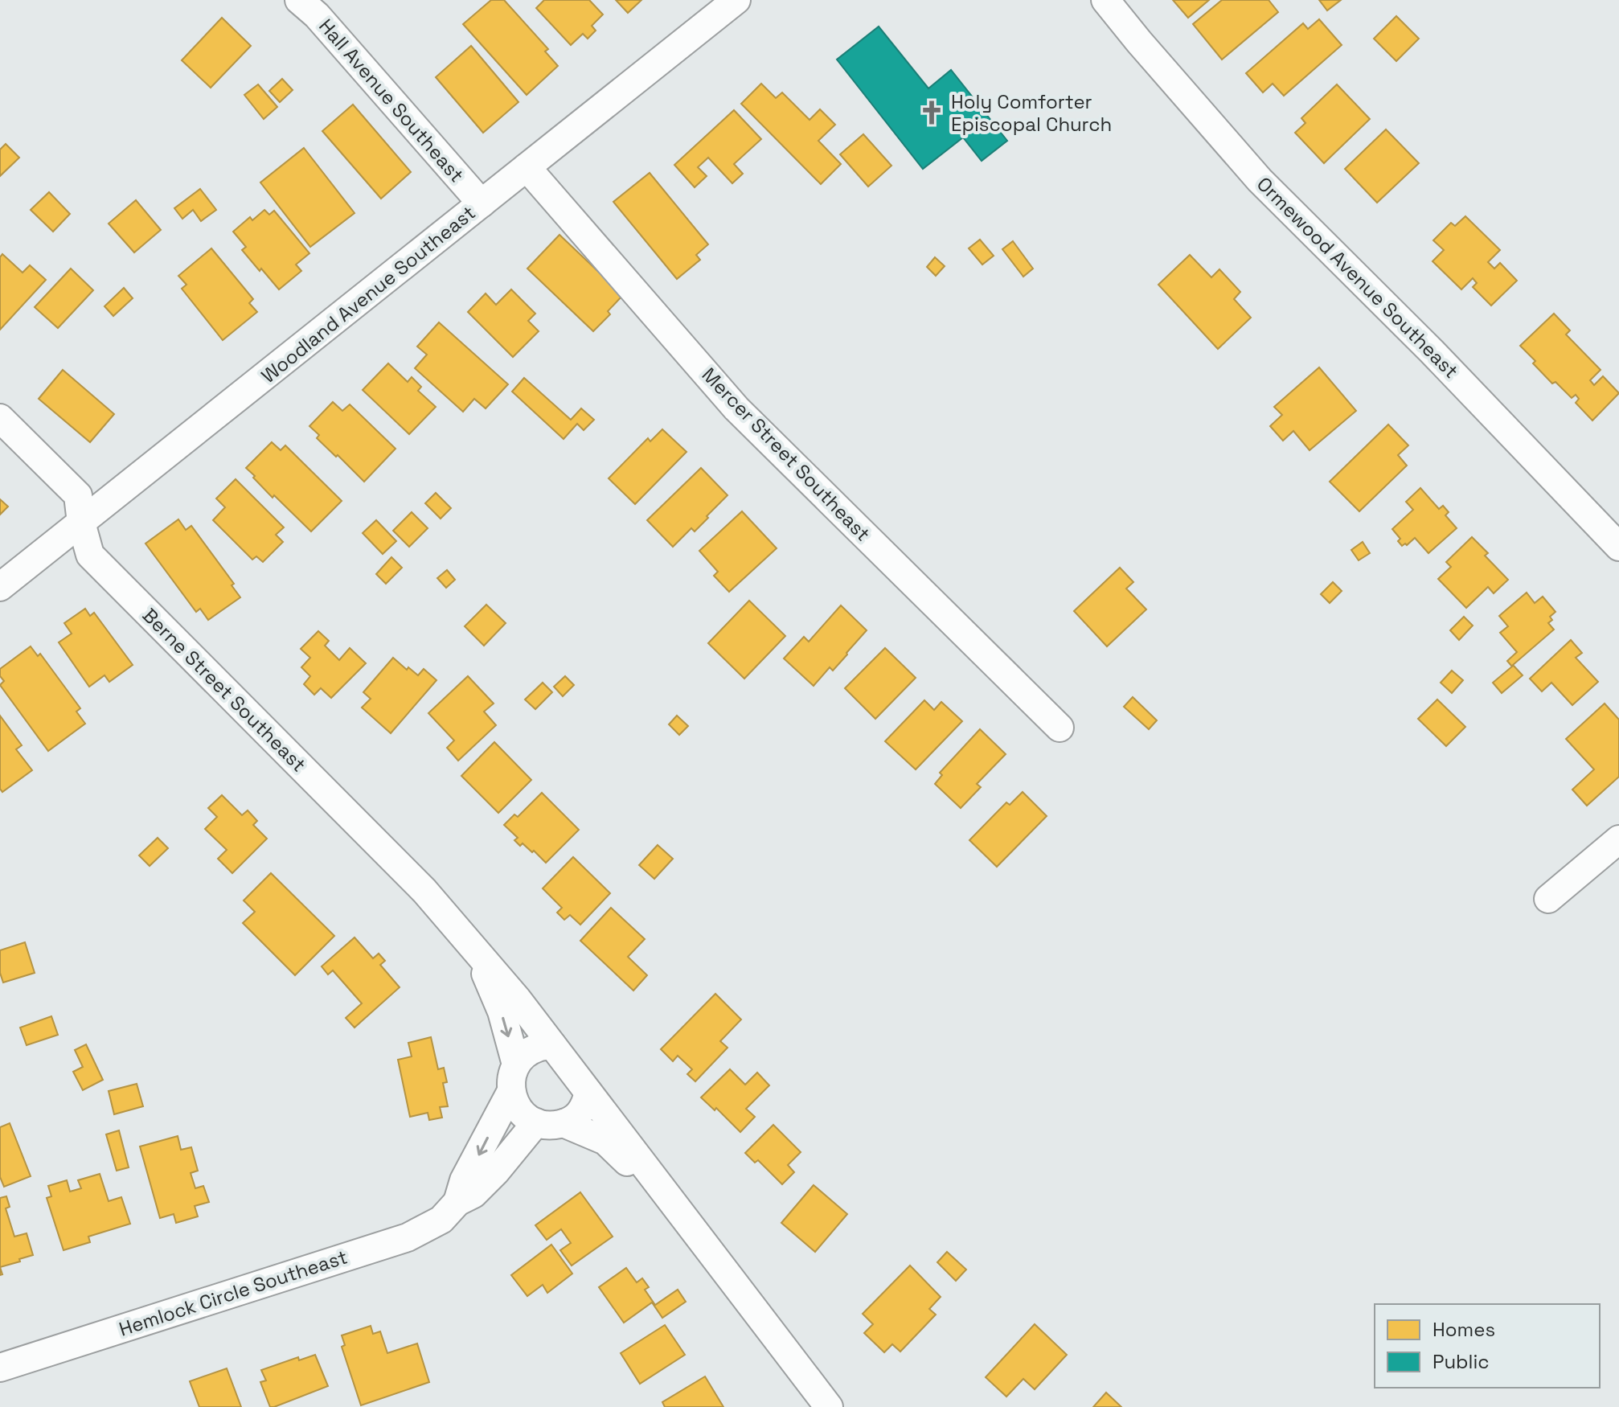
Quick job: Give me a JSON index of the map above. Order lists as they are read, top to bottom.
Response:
{
  "streets": {
    "street": [
      "Hall Avenue Southeast",
      "Ormewood Avenue Southeast",
      "Woodland Avenue Southeast",
      "Mercer Street Southeast",
      "Berne Street Southeast",
      "Hemlock Circle Southeast"
    ]
  },
  "crossings": [
    ["Hall Avenue Southeast", "Woodland Avenue Southeast"],
    ["Woodland Avenue Southeast", "Mercer Street Southeast"],
    ["Woodland Avenue Southeast", "Berne Street Southeast"],
    ["Berne Street Southeast", "Hemlock Circle Southeast"]
  ],
  "places": {
    "church": ["Holy Comforter Episcopal Church"]
  },
  "legend": ["Homes", "Public"]
}
